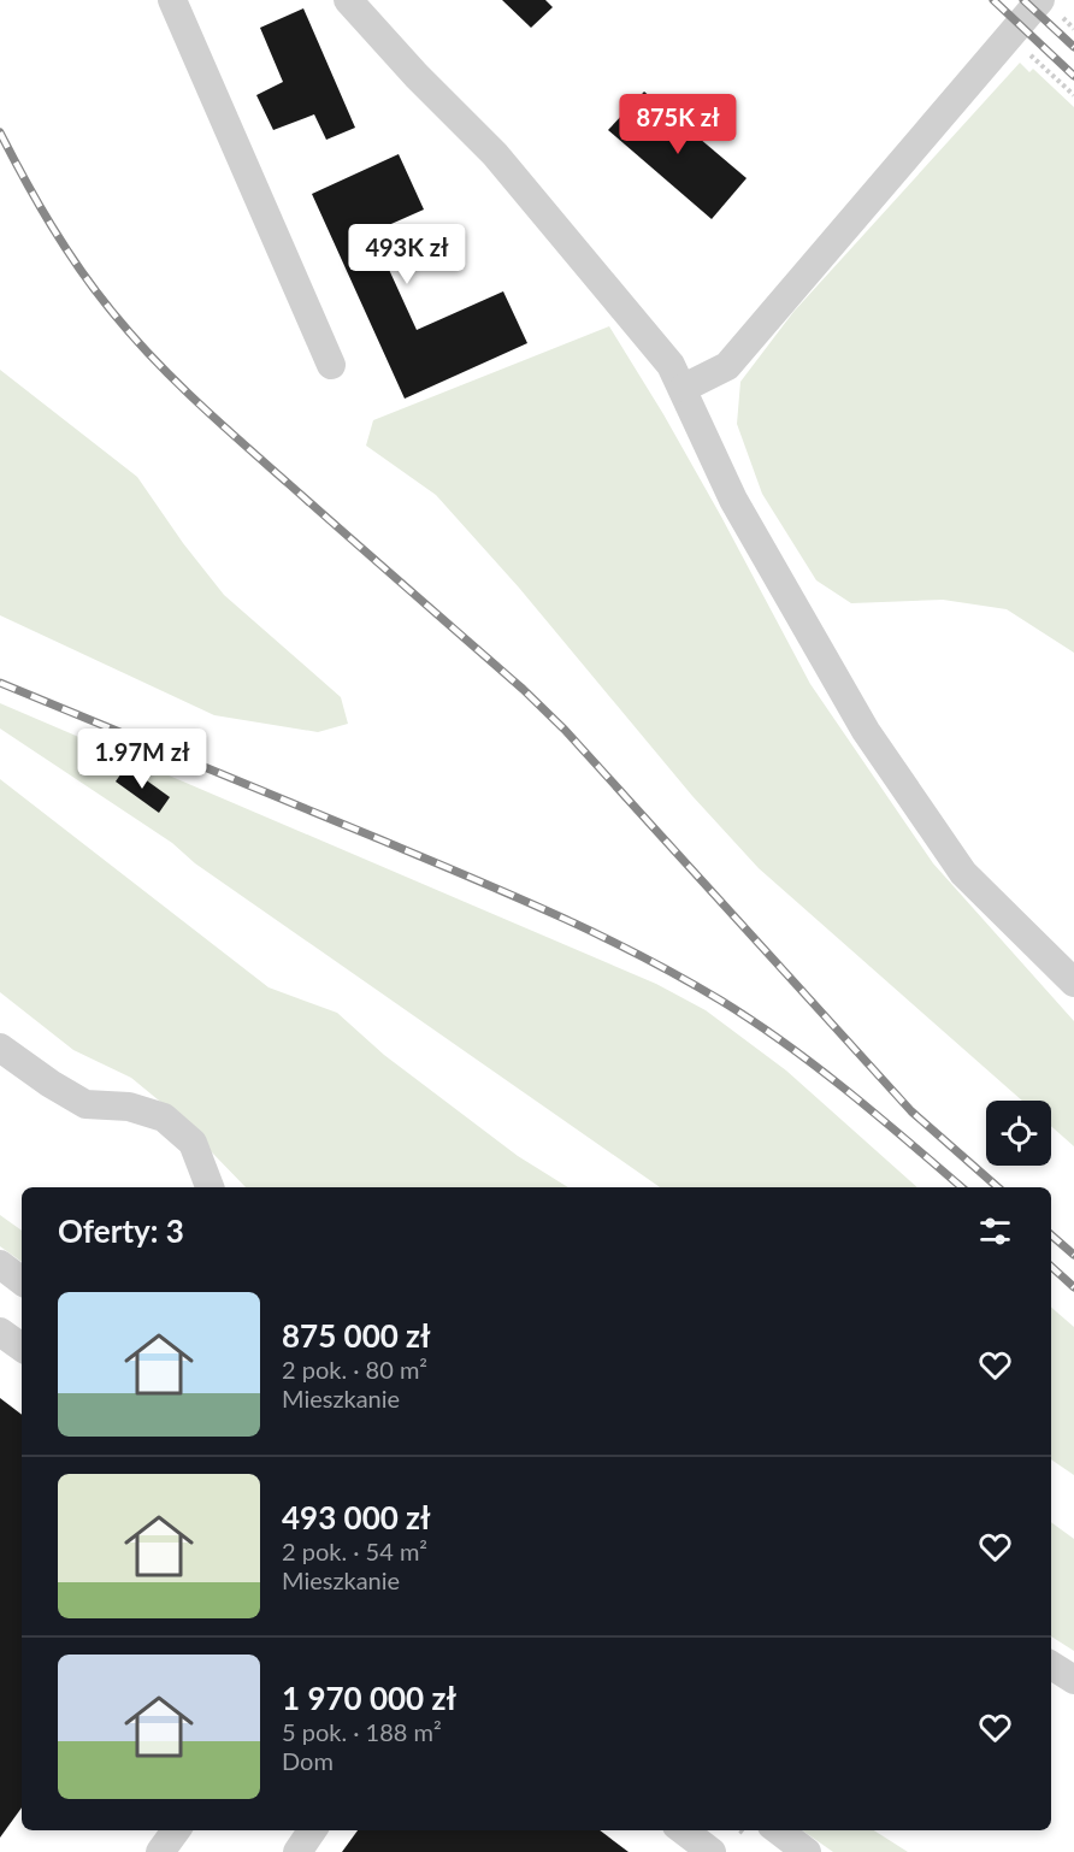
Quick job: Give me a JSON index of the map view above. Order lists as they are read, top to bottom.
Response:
{
  "page": {
    "price": ["875K zł", "493K zł", "1.97M zł"],
    "heading": "Oferty: 3",
    "list": [
      {
        "name": "875 000 zł",
        "note": "2 pok. · 80 m² · Mieszkanie"
      },
      {
        "name": "493 000 zł",
        "note": "2 pok. · 54 m² · Mieszkanie"
      },
      {
        "name": "1 970 000 zł",
        "note": "5 pok. · 188 m² · Dom"
      }
    ]
  }
}
